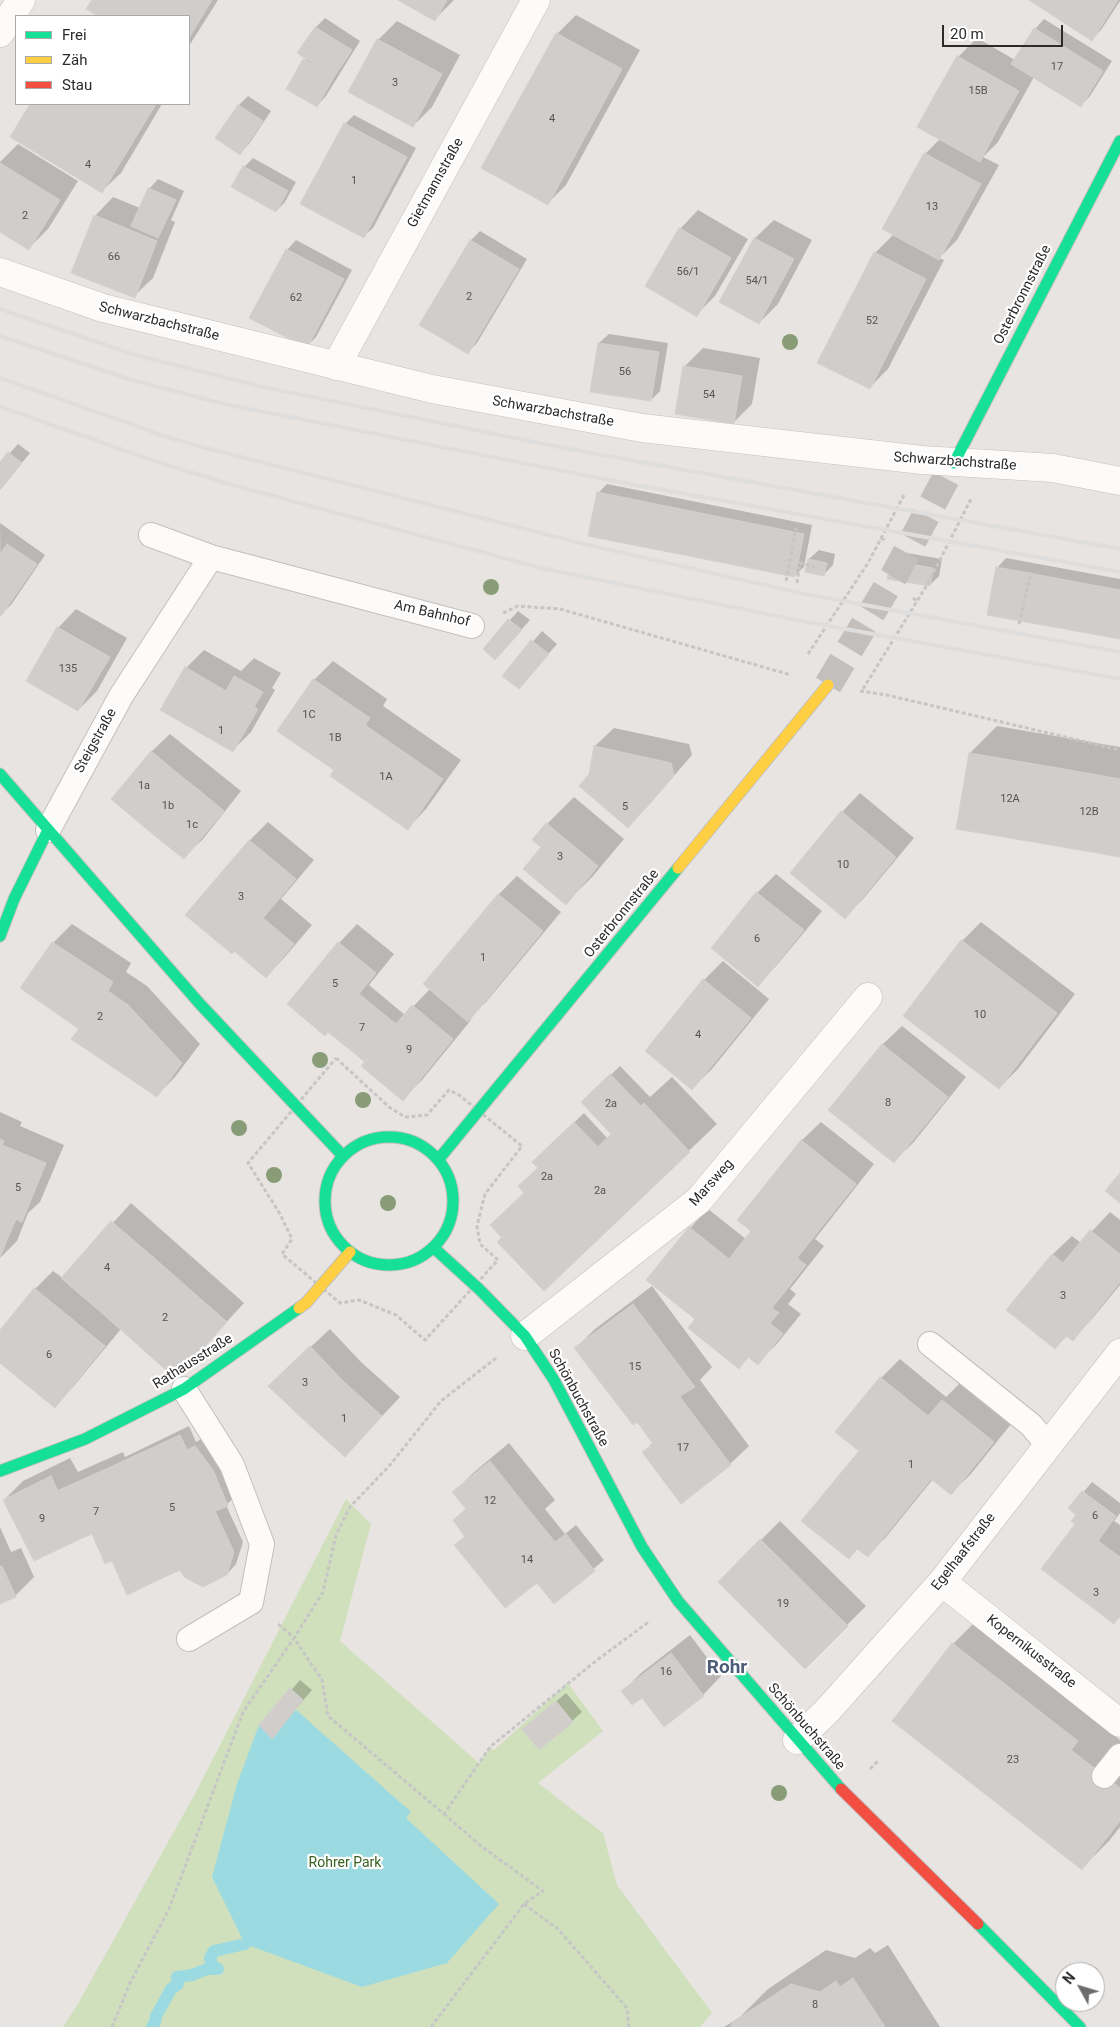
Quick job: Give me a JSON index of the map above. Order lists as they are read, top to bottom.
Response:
{
  "streets": {
    "main road": [
      "Osterbronnstraße",
      "Steigstraße",
      "Rathausstraße",
      "Schönbuchstraße"
    ],
    "street": [
      "Gietmannstraße",
      "Schwarzbachstraße",
      "Marsweg",
      "Egelhaafstraße",
      "Kopernikusstraße"
    ],
    "lane": ["Am Bahnhof"]
  },
  "crossings": [
    ["Gietmannstraße", "Schwarzbachstraße"],
    ["Osterbronnstraße", "Schwarzbachstraße"],
    ["Osterbronnstraße", "Am Bahnhof"],
    ["Osterbronnstraße", "Rathausstraße"],
    ["Osterbronnstraße", "Schönbuchstraße"],
    ["Am Bahnhof", "Steigstraße"],
    ["Marsweg", "Schönbuchstraße"],
    ["Rathausstraße", "Schönbuchstraße"],
    ["Schönbuchstraße", "Egelhaafstraße"],
    ["Egelhaafstraße", "Kopernikusstraße"]
  ],
  "districts": ["Rohr"],
  "parks": ["Rohrer Park"],
  "house_numbers": [
    "17",
    "3",
    "15B",
    "4",
    "4",
    "1",
    "13",
    "2",
    "66",
    "56/1",
    "54/1",
    "2",
    "62",
    "52",
    "56",
    "54",
    "135",
    "1C",
    "1",
    "1B",
    "1A",
    "1a",
    "12A",
    "1b",
    "5",
    "12B",
    "1c",
    "3",
    "10",
    "3",
    "6",
    "1",
    "5",
    "10",
    "2",
    "7",
    "4",
    "9",
    "8",
    "2a",
    "2a",
    "5",
    "2a",
    "4",
    "3",
    "2",
    "6",
    "15",
    "3",
    "1",
    "17",
    "1",
    "12",
    "5",
    "7",
    "6",
    "9",
    "14",
    "3",
    "19",
    "16",
    "23",
    "8"
  ],
  "legend": ["Frei", "Zäh", "Stau"],
  "scale_bar": "20 m",
  "north": "top left"
}
